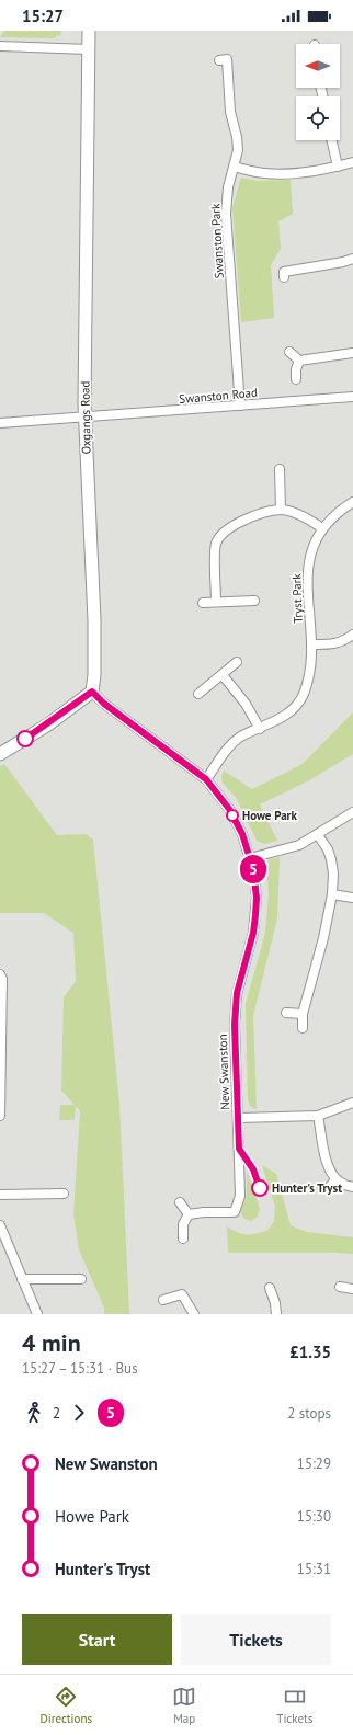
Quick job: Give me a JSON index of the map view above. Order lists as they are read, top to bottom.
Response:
{
  "streets": {
    "main road": ["Oxgangs Road"],
    "street": [
      "Swanston Park",
      "Swanston Road",
      "Tryst Park",
      "New Swanston"
    ]
  },
  "crossings": [
    ["Swanston Park", "Swanston Road"],
    ["Swanston Road", "Oxgangs Road"],
    ["Oxgangs Road", "New Swanston"],
    ["Tryst Park", "New Swanston"]
  ],
  "places": ["Howe Park", "Hunter's Tryst"],
  "lines": ["bus line 5"],
  "north": "left",
  "page": {
    "status": "15:27",
    "on_map": "5",
    "heading": ["4 min", "15:27 – 15:31 · Bus", "£1.35"],
    "legs": ["2", "5", "2 stops"],
    "list": [
      {
        "name": "New Swanston",
        "value": "15:29"
      },
      {
        "name": "Howe Park",
        "value": "15:30"
      },
      {
        "name": "Hunter's Tryst",
        "value": "15:31"
      }
    ],
    "buttons": ["Start", "Tickets"],
    "tabs": ["Directions", "Map", "Tickets"]
  }
}
